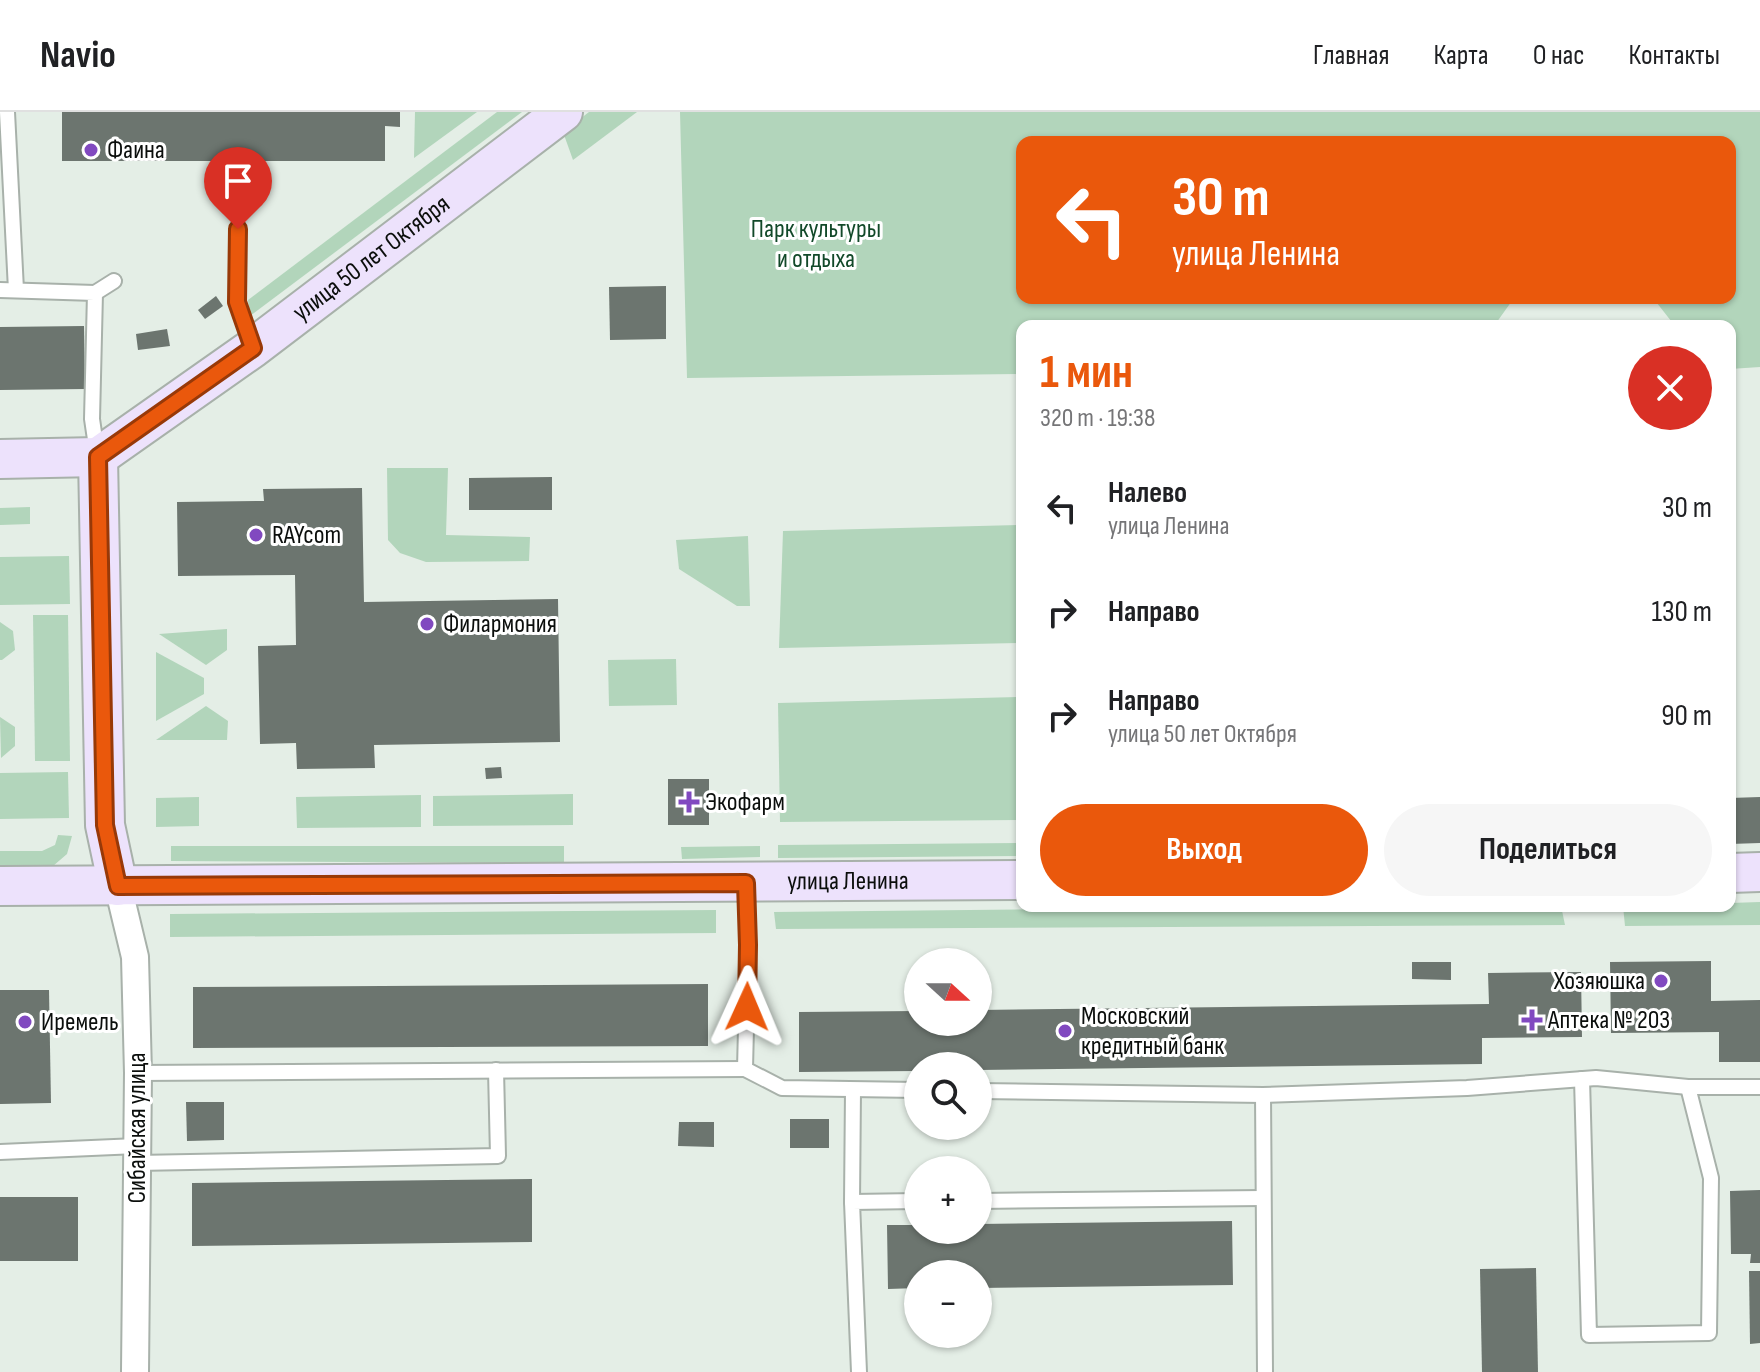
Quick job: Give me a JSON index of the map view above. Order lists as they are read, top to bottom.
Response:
{
  "streets": {
    "street": ["улица 50 лет Октября", "улица Ленина", "Сибайская улица"]
  },
  "crossings": [
    ["улица Ленина", "Сибайская улица"]
  ],
  "parks": ["Парк культуры и отдыха"],
  "places": {
    "other": [
      "Фаина",
      "RAYcom",
      "Филармония",
      "Хозяюшка",
      "Иремель",
      "Московский кредитный банк"
    ],
    "health": ["Экофарм", "Аптека № 203"]
  },
  "north": "right",
  "page": {
    "header": "Navio",
    "nav": [
      "Главная",
      "Карта",
      "О нас",
      "Контакты"
    ],
    "turn": ["30 m", "улица Ленина"],
    "heading": ["1 мин", "320 m · 19:38"],
    "list": [
      {
        "name": "Налево",
        "note": "улица Ленина",
        "value": "30 m"
      },
      {
        "name": "Направо",
        "value": "130 m"
      },
      {
        "name": "Направо",
        "note": "улица 50 лет Октября",
        "value": "90 m"
      }
    ],
    "buttons": ["Выход", "Поделиться"],
    "map_buttons": ["+", "−"]
  }
}
